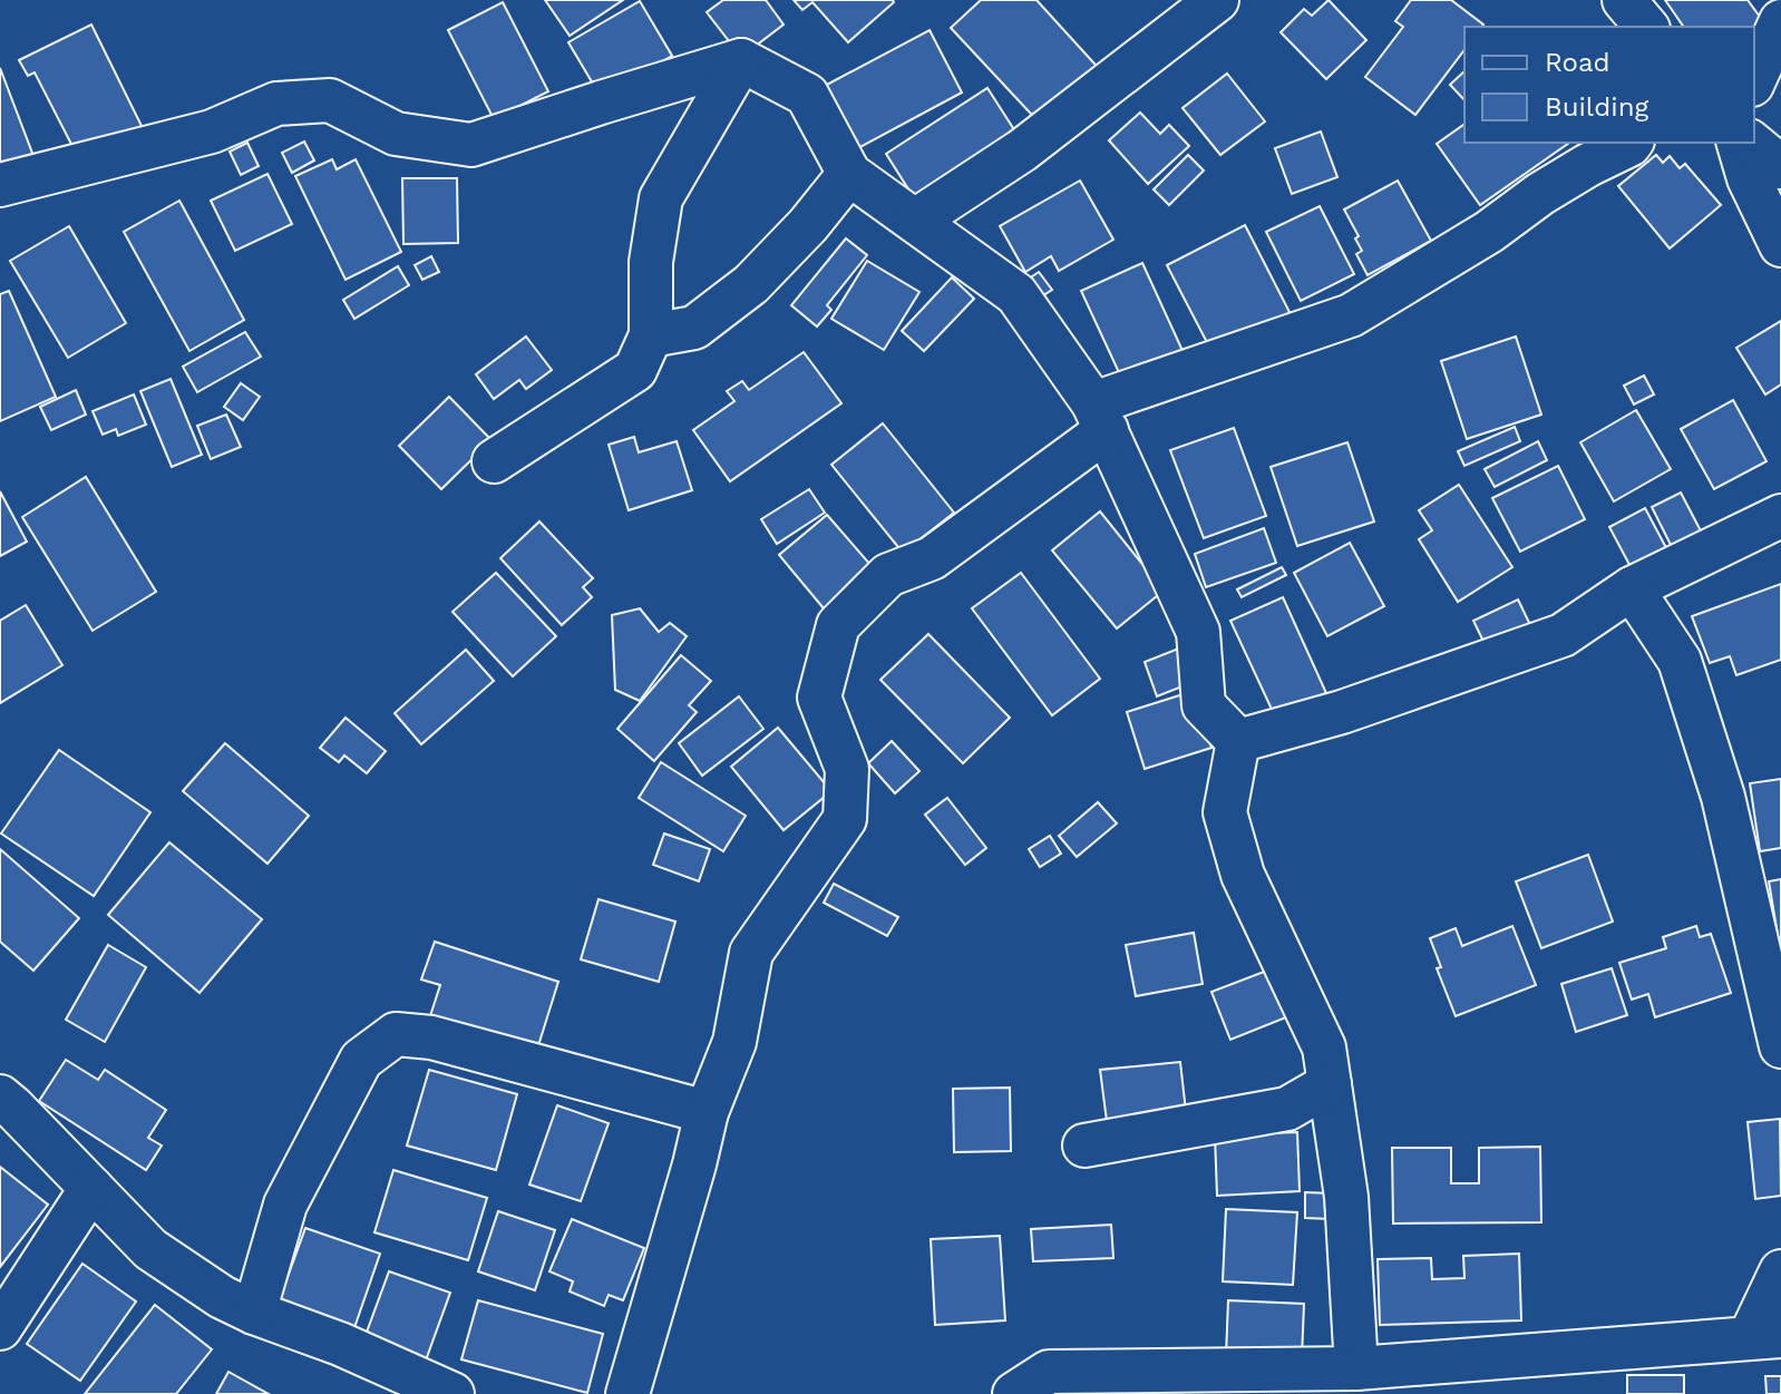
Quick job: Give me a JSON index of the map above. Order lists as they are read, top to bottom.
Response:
{
  "legend": ["Road", "Building"]
}
